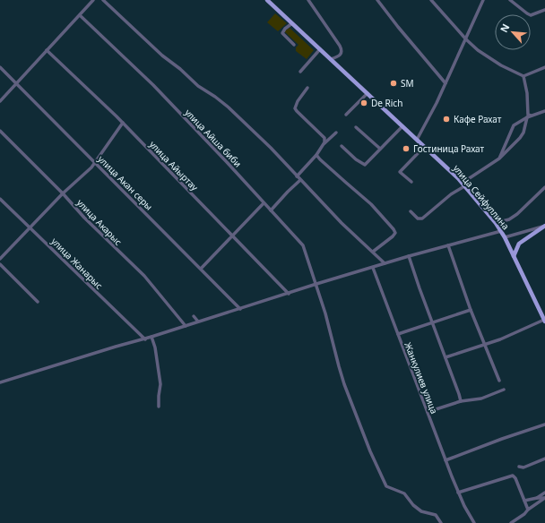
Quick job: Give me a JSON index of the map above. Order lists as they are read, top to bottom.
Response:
{
  "streets": {
    "main road": ["улица Сейфуллина"],
    "street": [
      "улица Айша биби",
      "улица Айыртау",
      "улица Акан серы",
      "улица Акарыс",
      "улица Жанарыс",
      "Жанкулиев улица"
    ]
  },
  "places": [
    "SM",
    "De Rich",
    "Кафе Рахат",
    "Гостиница Рахат"
  ],
  "north": "top left"
}
